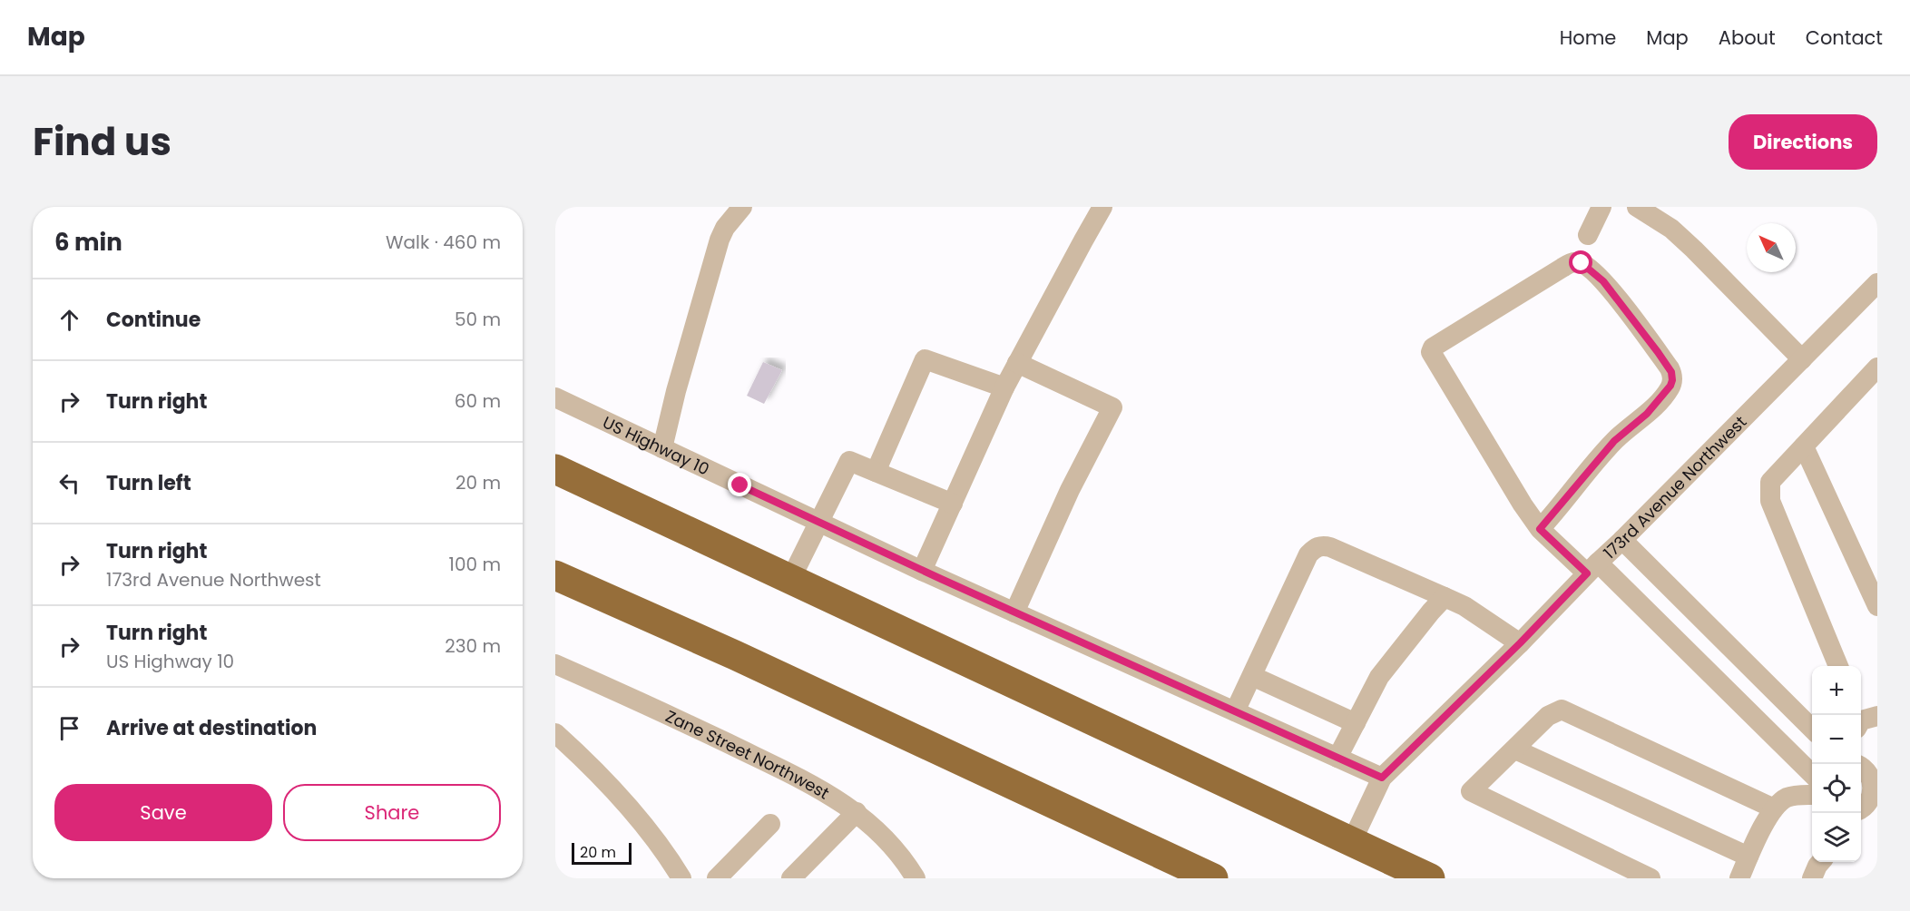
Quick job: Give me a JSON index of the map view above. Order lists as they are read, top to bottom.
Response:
{
  "streets": {
    "street": ["US Highway 10", "173rd Avenue Northwest", "Zane Street Northwest"]
  },
  "crossings": [
    ["US Highway 10", "173rd Avenue Northwest"]
  ],
  "scale_bar": "20 m",
  "north": "top left",
  "page": {
    "header": "Map",
    "nav": [
      "Home",
      "Map",
      "About",
      "Contact"
    ],
    "title": "Find us",
    "buttons": [
      "Directions",
      ["Save", "Share"]
    ],
    "heading": ["6 min", "Walk · 460 m"],
    "list": [
      ["Continue", "50 m"],
      ["Turn right", "60 m"],
      ["Turn left", "20 m"],
      ["Turn right", "173rd Avenue Northwest", "100 m"],
      ["Turn right", "US Highway 10", "230 m"],
      "Arrive at destination"
    ],
    "map_buttons": ["+", "−"],
    "scale": "20 m"
  }
}
